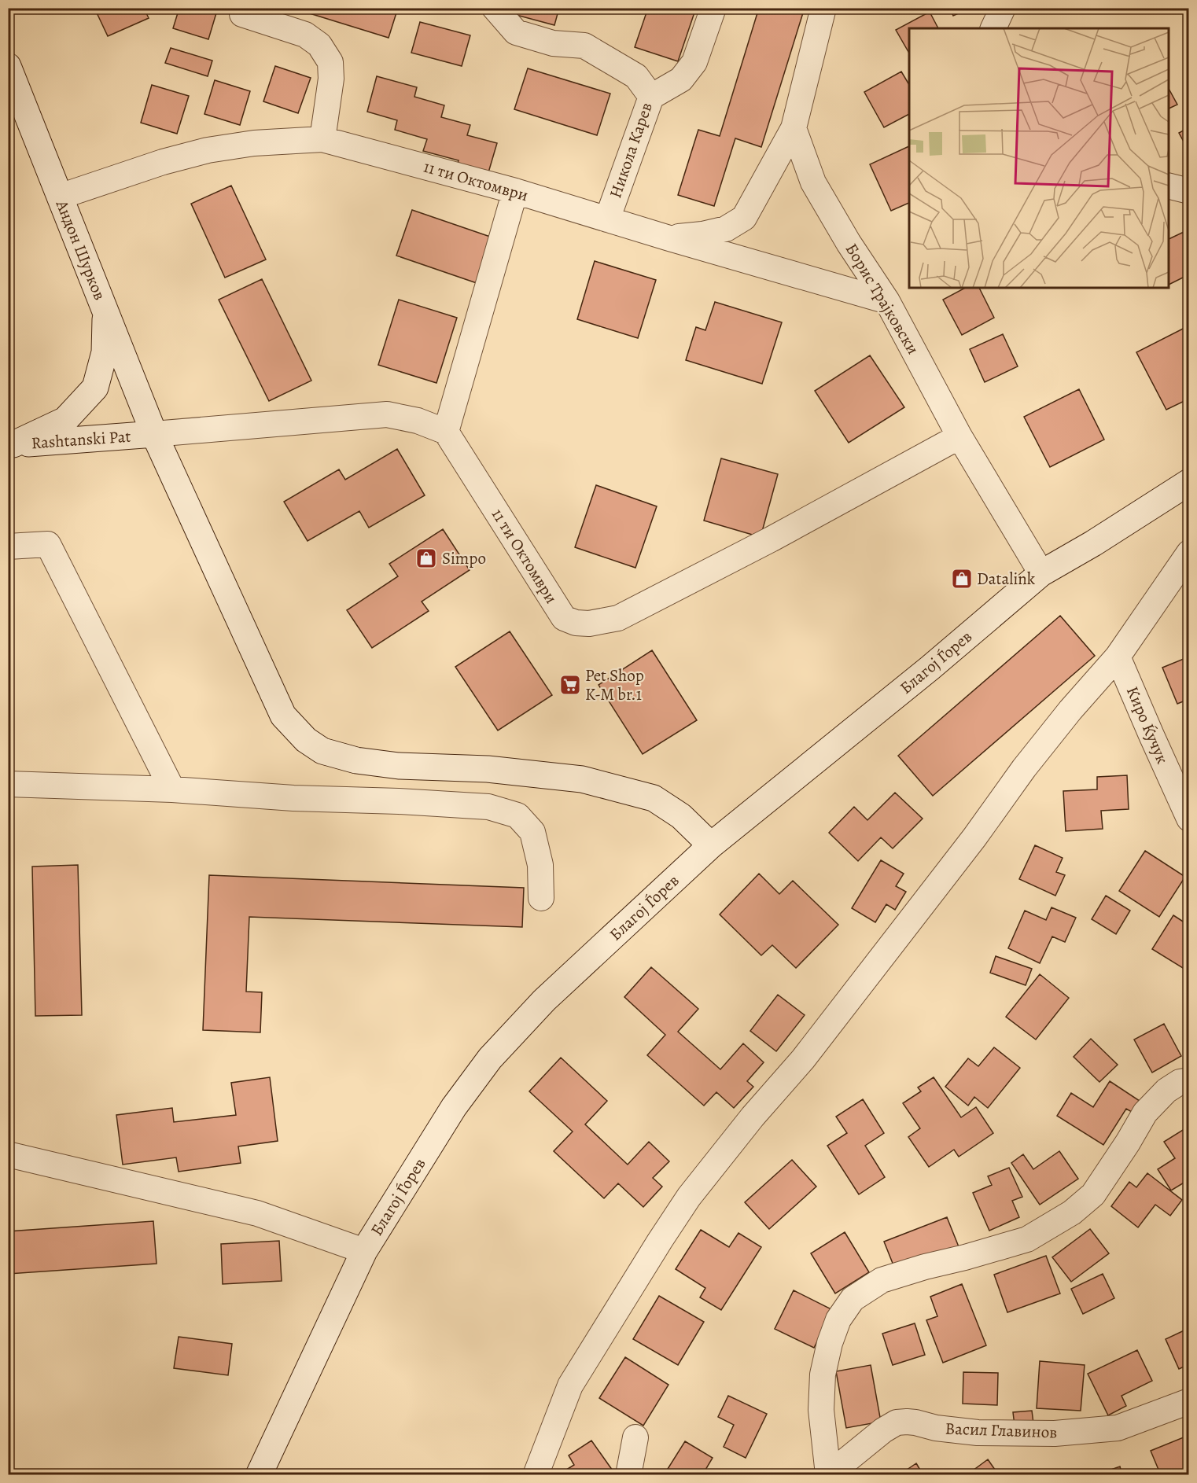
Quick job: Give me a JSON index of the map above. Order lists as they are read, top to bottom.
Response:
{
  "streets": {
    "main road": ["Андон Шурков", "Rashtanski Pat", "Благој Ѓорев"],
    "street": [
      "Никола Карев",
      "11 ти Октомври",
      "Борис Трајковски",
      "Киро Ќучук",
      "Васил Главинов"
    ]
  },
  "crossings": [
    ["Никола Карев", "11 ти Октомври"],
    ["11 ти Октомври", "Андон Шурков"],
    ["11 ти Октомври", "Борис Трајковски"],
    ["Андон Шурков", "Rashtanski Pat"],
    ["Андон Шурков", "Благој Ѓорев"],
    ["Борис Трајковски", "Благој Ѓорев"]
  ],
  "places": {
    "shop": ["Simpo", "Datalink"],
    "supermarket": ["Pet Shop K-M br.1"]
  }
}
